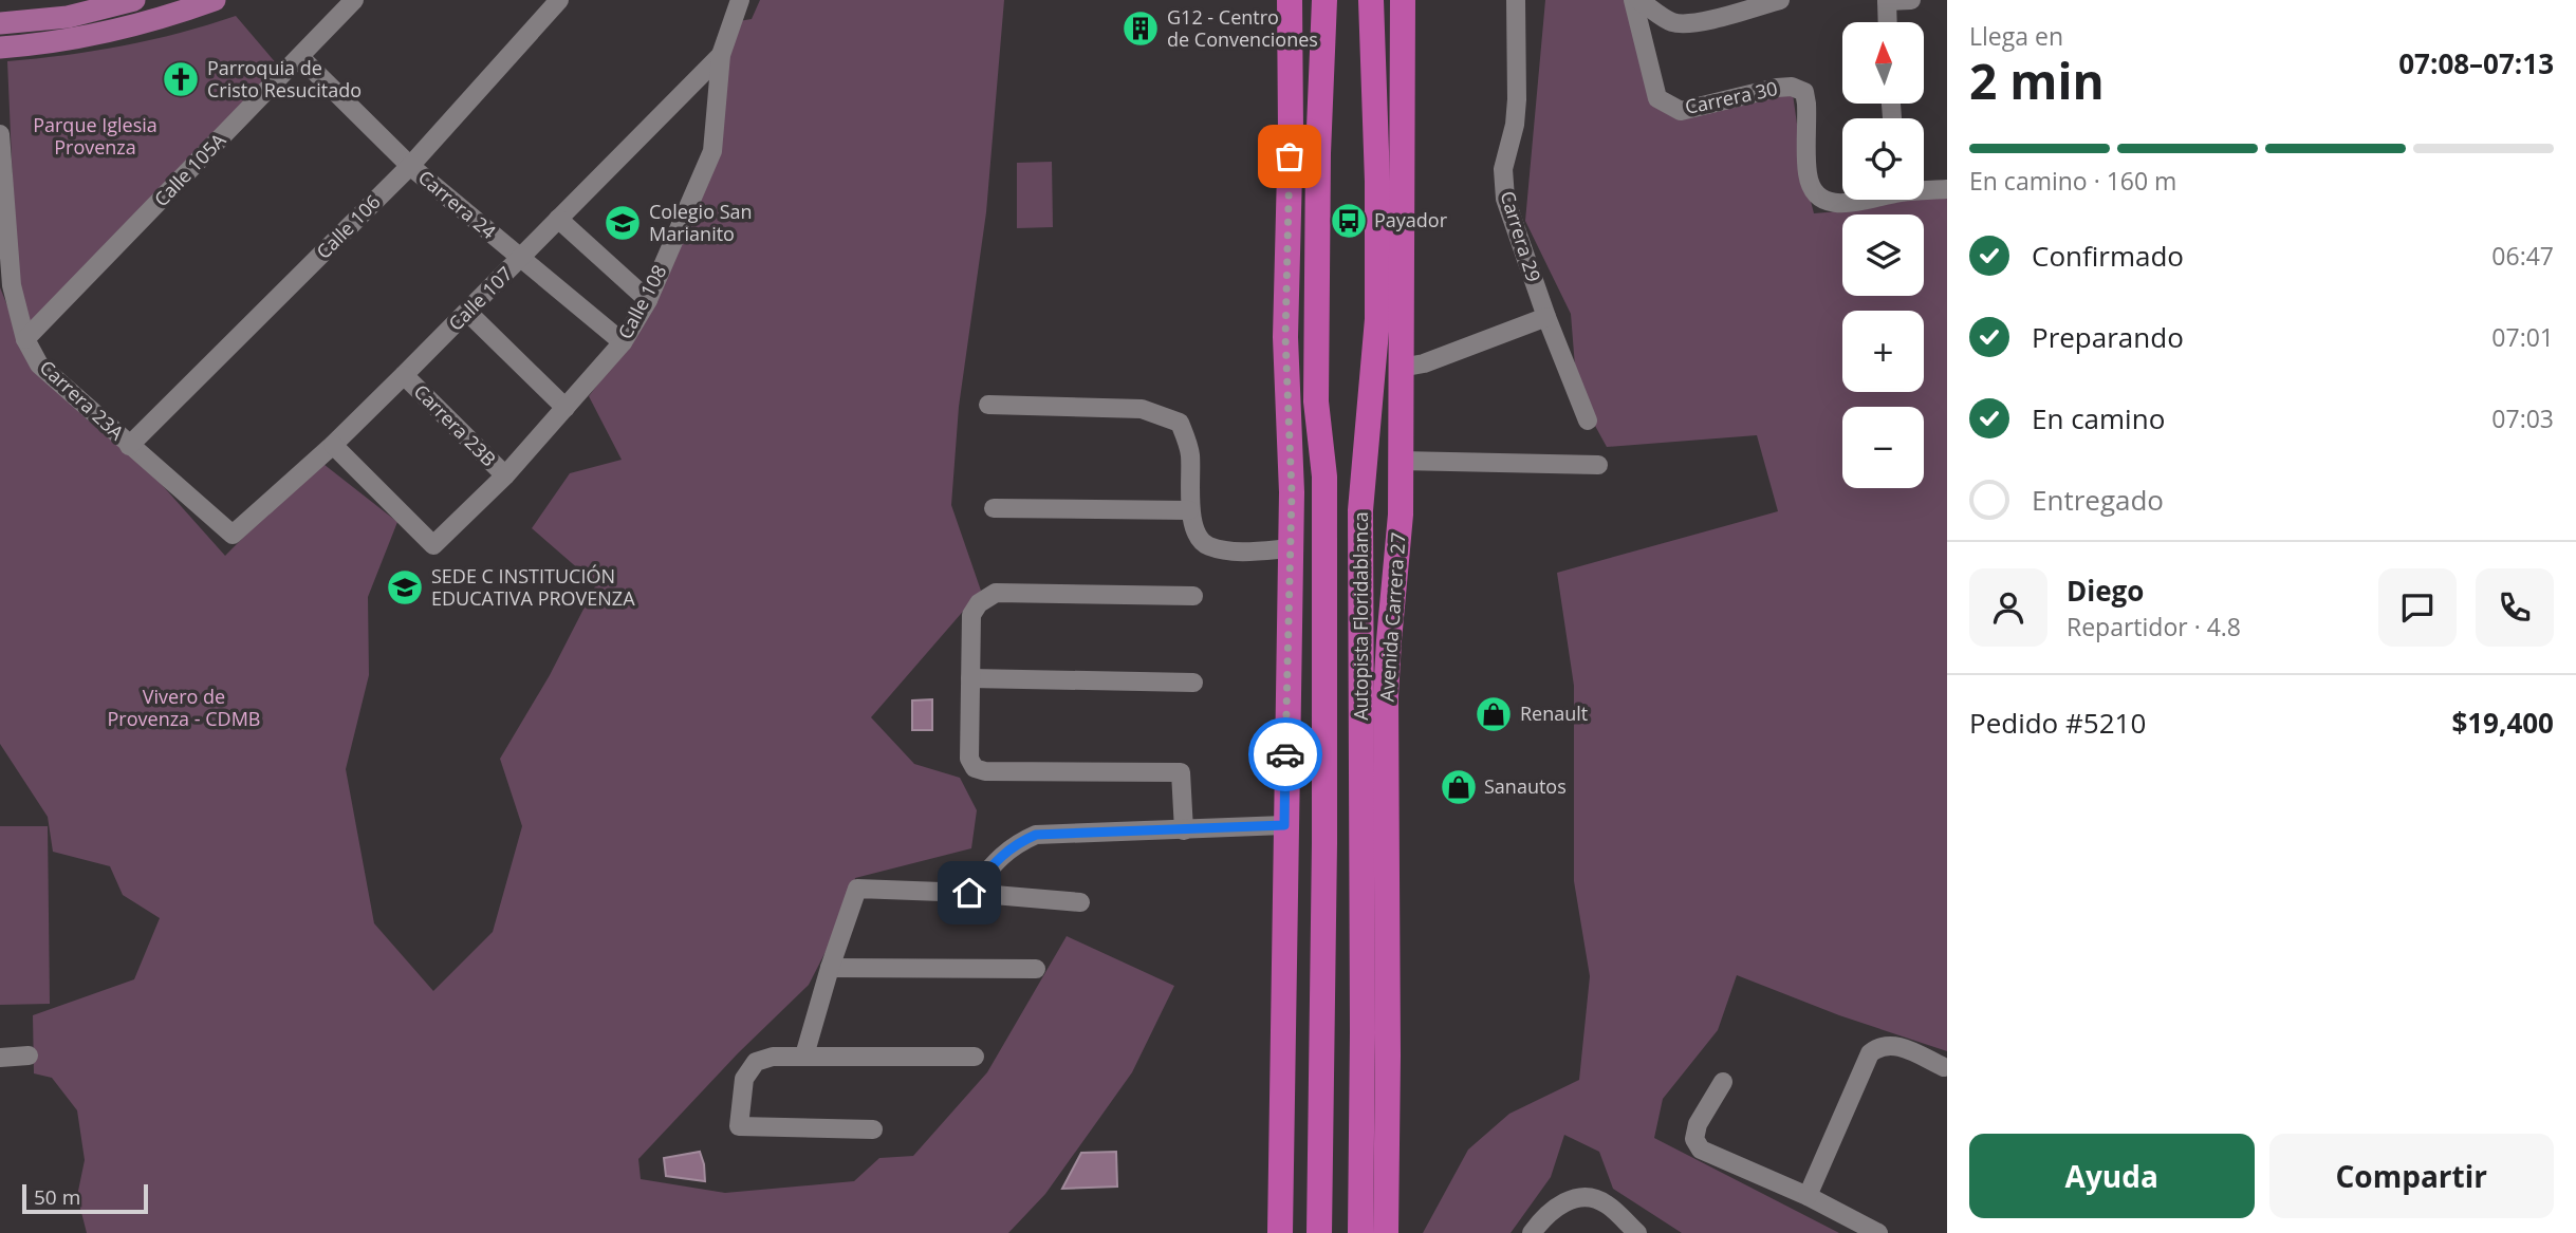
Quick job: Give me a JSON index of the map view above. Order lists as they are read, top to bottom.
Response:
{
  "streets": {
    "highway": ["Autopista Floridablanca", "Avenida Carrera 27"],
    "street": [
      "Carrera 30",
      "Calle 105A",
      "Carrera 24",
      "Calle 106",
      "Carrera 29",
      "Calle 107",
      "Calle 108",
      "Carrera 23A",
      "Carrera 23B"
    ]
  },
  "crossings": [
    ["Calle 105A", "Carrera 24"],
    ["Calle 105A", "Carrera 23A"],
    ["Carrera 24", "Calle 106"],
    ["Carrera 24", "Calle 107"],
    ["Carrera 24", "Calle 108"],
    ["Calle 106", "Carrera 23A"],
    ["Calle 107", "Calle 108"],
    ["Calle 107", "Carrera 23A"],
    ["Calle 107", "Carrera 23B"],
    ["Calle 108", "Carrera 23B"]
  ],
  "parks": ["Parque Iglesia Provenza", "Vivero de Provenza - CDMB"],
  "places": {
    "building": ["G12 - Centro de Convenciones"],
    "church": ["Parroquia de Cristo Resucitado"],
    "bus stop": ["Payador"],
    "school or university": ["Colegio San Marianito", "SEDE C INSTITUCIÓN EDUCATIVA PROVENZA"],
    "shop": ["Renault", "Sanautos"]
  },
  "scale_bar": "50 m",
  "north": "top",
  "page": {
    "heading": ["2 min", "Llega en", "07:08–07:13"],
    "panel": [
      "Diego",
      "Repartidor · 4.8",
      "Pedido #5210",
      "$19,400"
    ],
    "map_buttons": ["+", "−"],
    "bar": "En camino · 160 m",
    "list": [
      ["Confirmado", "06:47"],
      ["Preparando", "07:01"],
      ["En camino", "07:03"],
      "Entregado"
    ],
    "buttons": ["Ayuda", "Compartir"],
    "scale": "50 m"
  }
}
